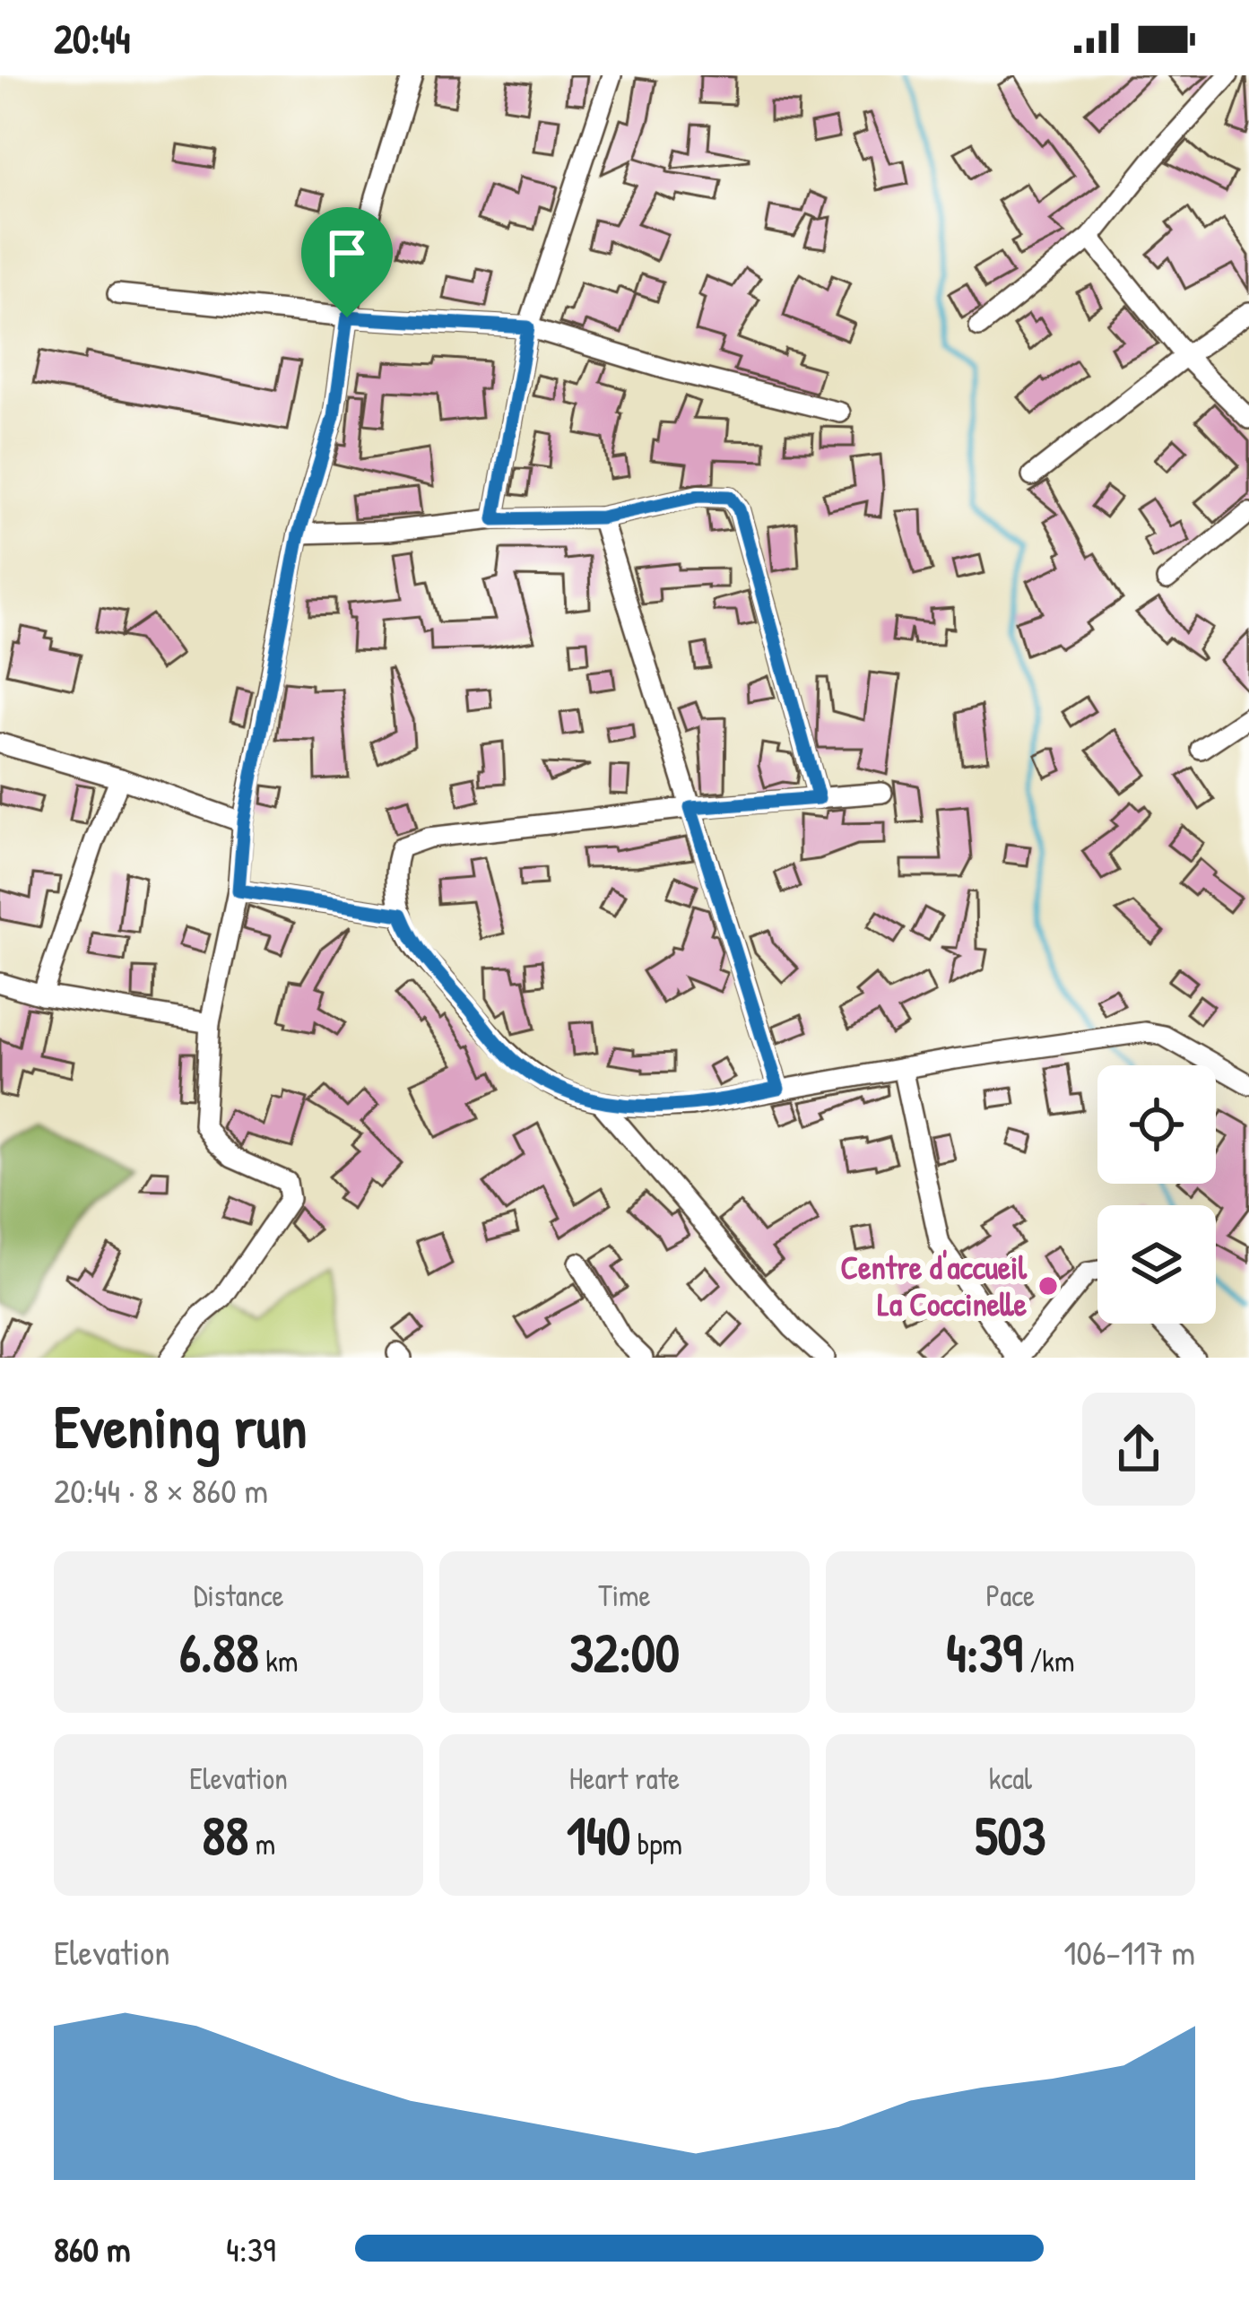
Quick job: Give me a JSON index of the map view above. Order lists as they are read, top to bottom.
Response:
{
  "places": ["Centre d'accueil La Coccinelle"],
  "page": {
    "status": "20:44",
    "heading": ["Evening run", "20:44 · 8 × 860 m"],
    "stats": [
      ["Distance", "6.88 km"],
      ["Time", "32:00"],
      ["Pace", "4:39 /km"],
      ["Elevation", "88 m"],
      ["Heart rate", "140 bpm"],
      ["kcal", "503"]
    ],
    "chart": ["Elevation", "106–117 m"],
    "list": [
      {
        "name": "860 m",
        "note": "4:39"
      }
    ]
  }
}
